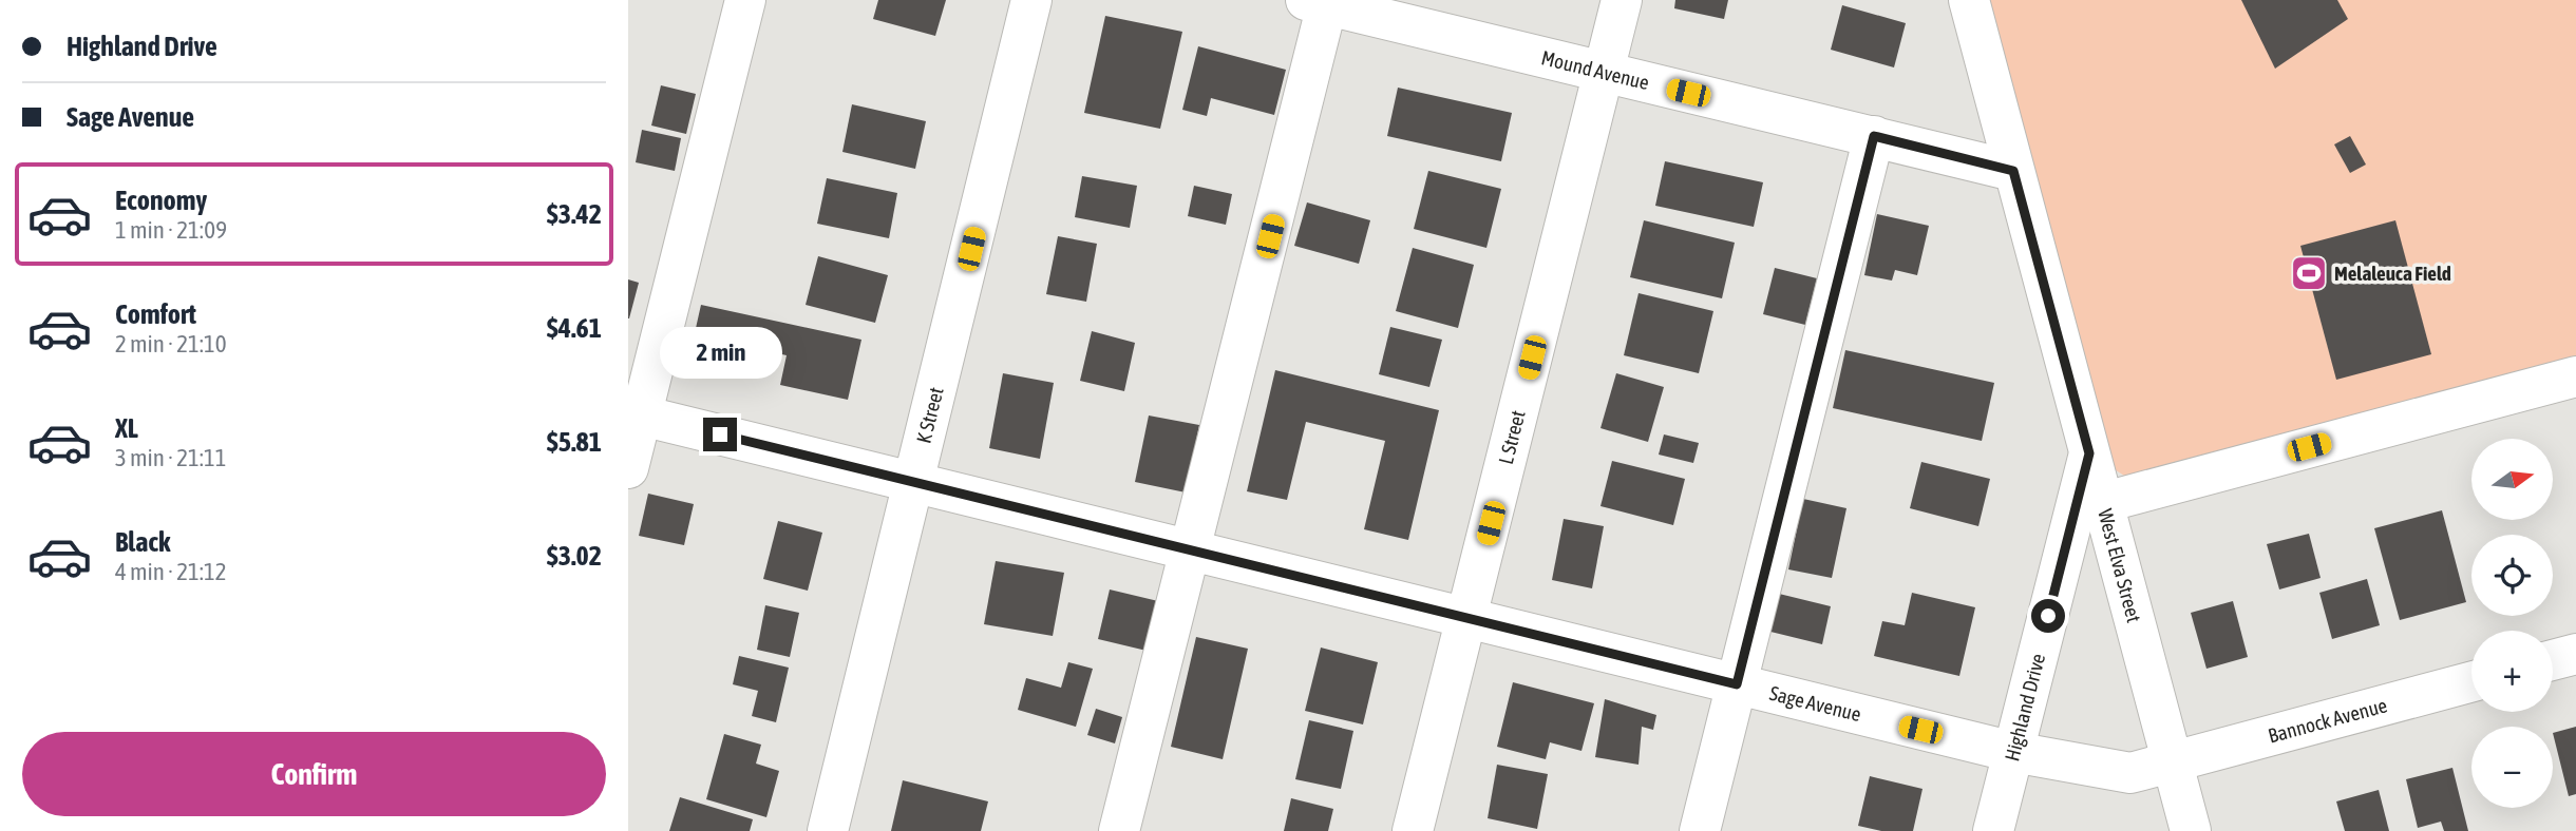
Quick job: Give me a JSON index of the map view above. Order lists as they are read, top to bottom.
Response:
{
  "streets": {
    "street": [
      "Mound Avenue",
      "K Street",
      "L Street",
      "West Elva Street",
      "Sage Avenue",
      "Highland Drive",
      "Bannock Avenue"
    ]
  },
  "crossings": [
    ["Mound Avenue", "L Street"],
    ["Mound Avenue", "West Elva Street"],
    ["K Street", "Sage Avenue"],
    ["L Street", "Sage Avenue"],
    ["West Elva Street", "Highland Drive"],
    ["West Elva Street", "Bannock Avenue"],
    ["Sage Avenue", "Highland Drive"],
    ["Sage Avenue", "Bannock Avenue"],
    ["Highland Drive", "Bannock Avenue"]
  ],
  "places": {
    "sports": ["Melaleuca Field"]
  },
  "north": "right",
  "page": {
    "banner": ["Highland Drive", "Sage Avenue"],
    "list": [
      {
        "name": "Economy",
        "note": "1 min · 21:09",
        "value": "$3.42"
      },
      {
        "name": "Comfort",
        "note": "2 min · 21:10",
        "value": "$4.61"
      },
      {
        "name": "XL",
        "note": "3 min · 21:11",
        "value": "$5.81"
      },
      {
        "name": "Black",
        "note": "4 min · 21:12",
        "value": "$3.02"
      }
    ],
    "bubble": "2 min",
    "map_buttons": ["+", "−"],
    "buttons": "Confirm"
  }
}
